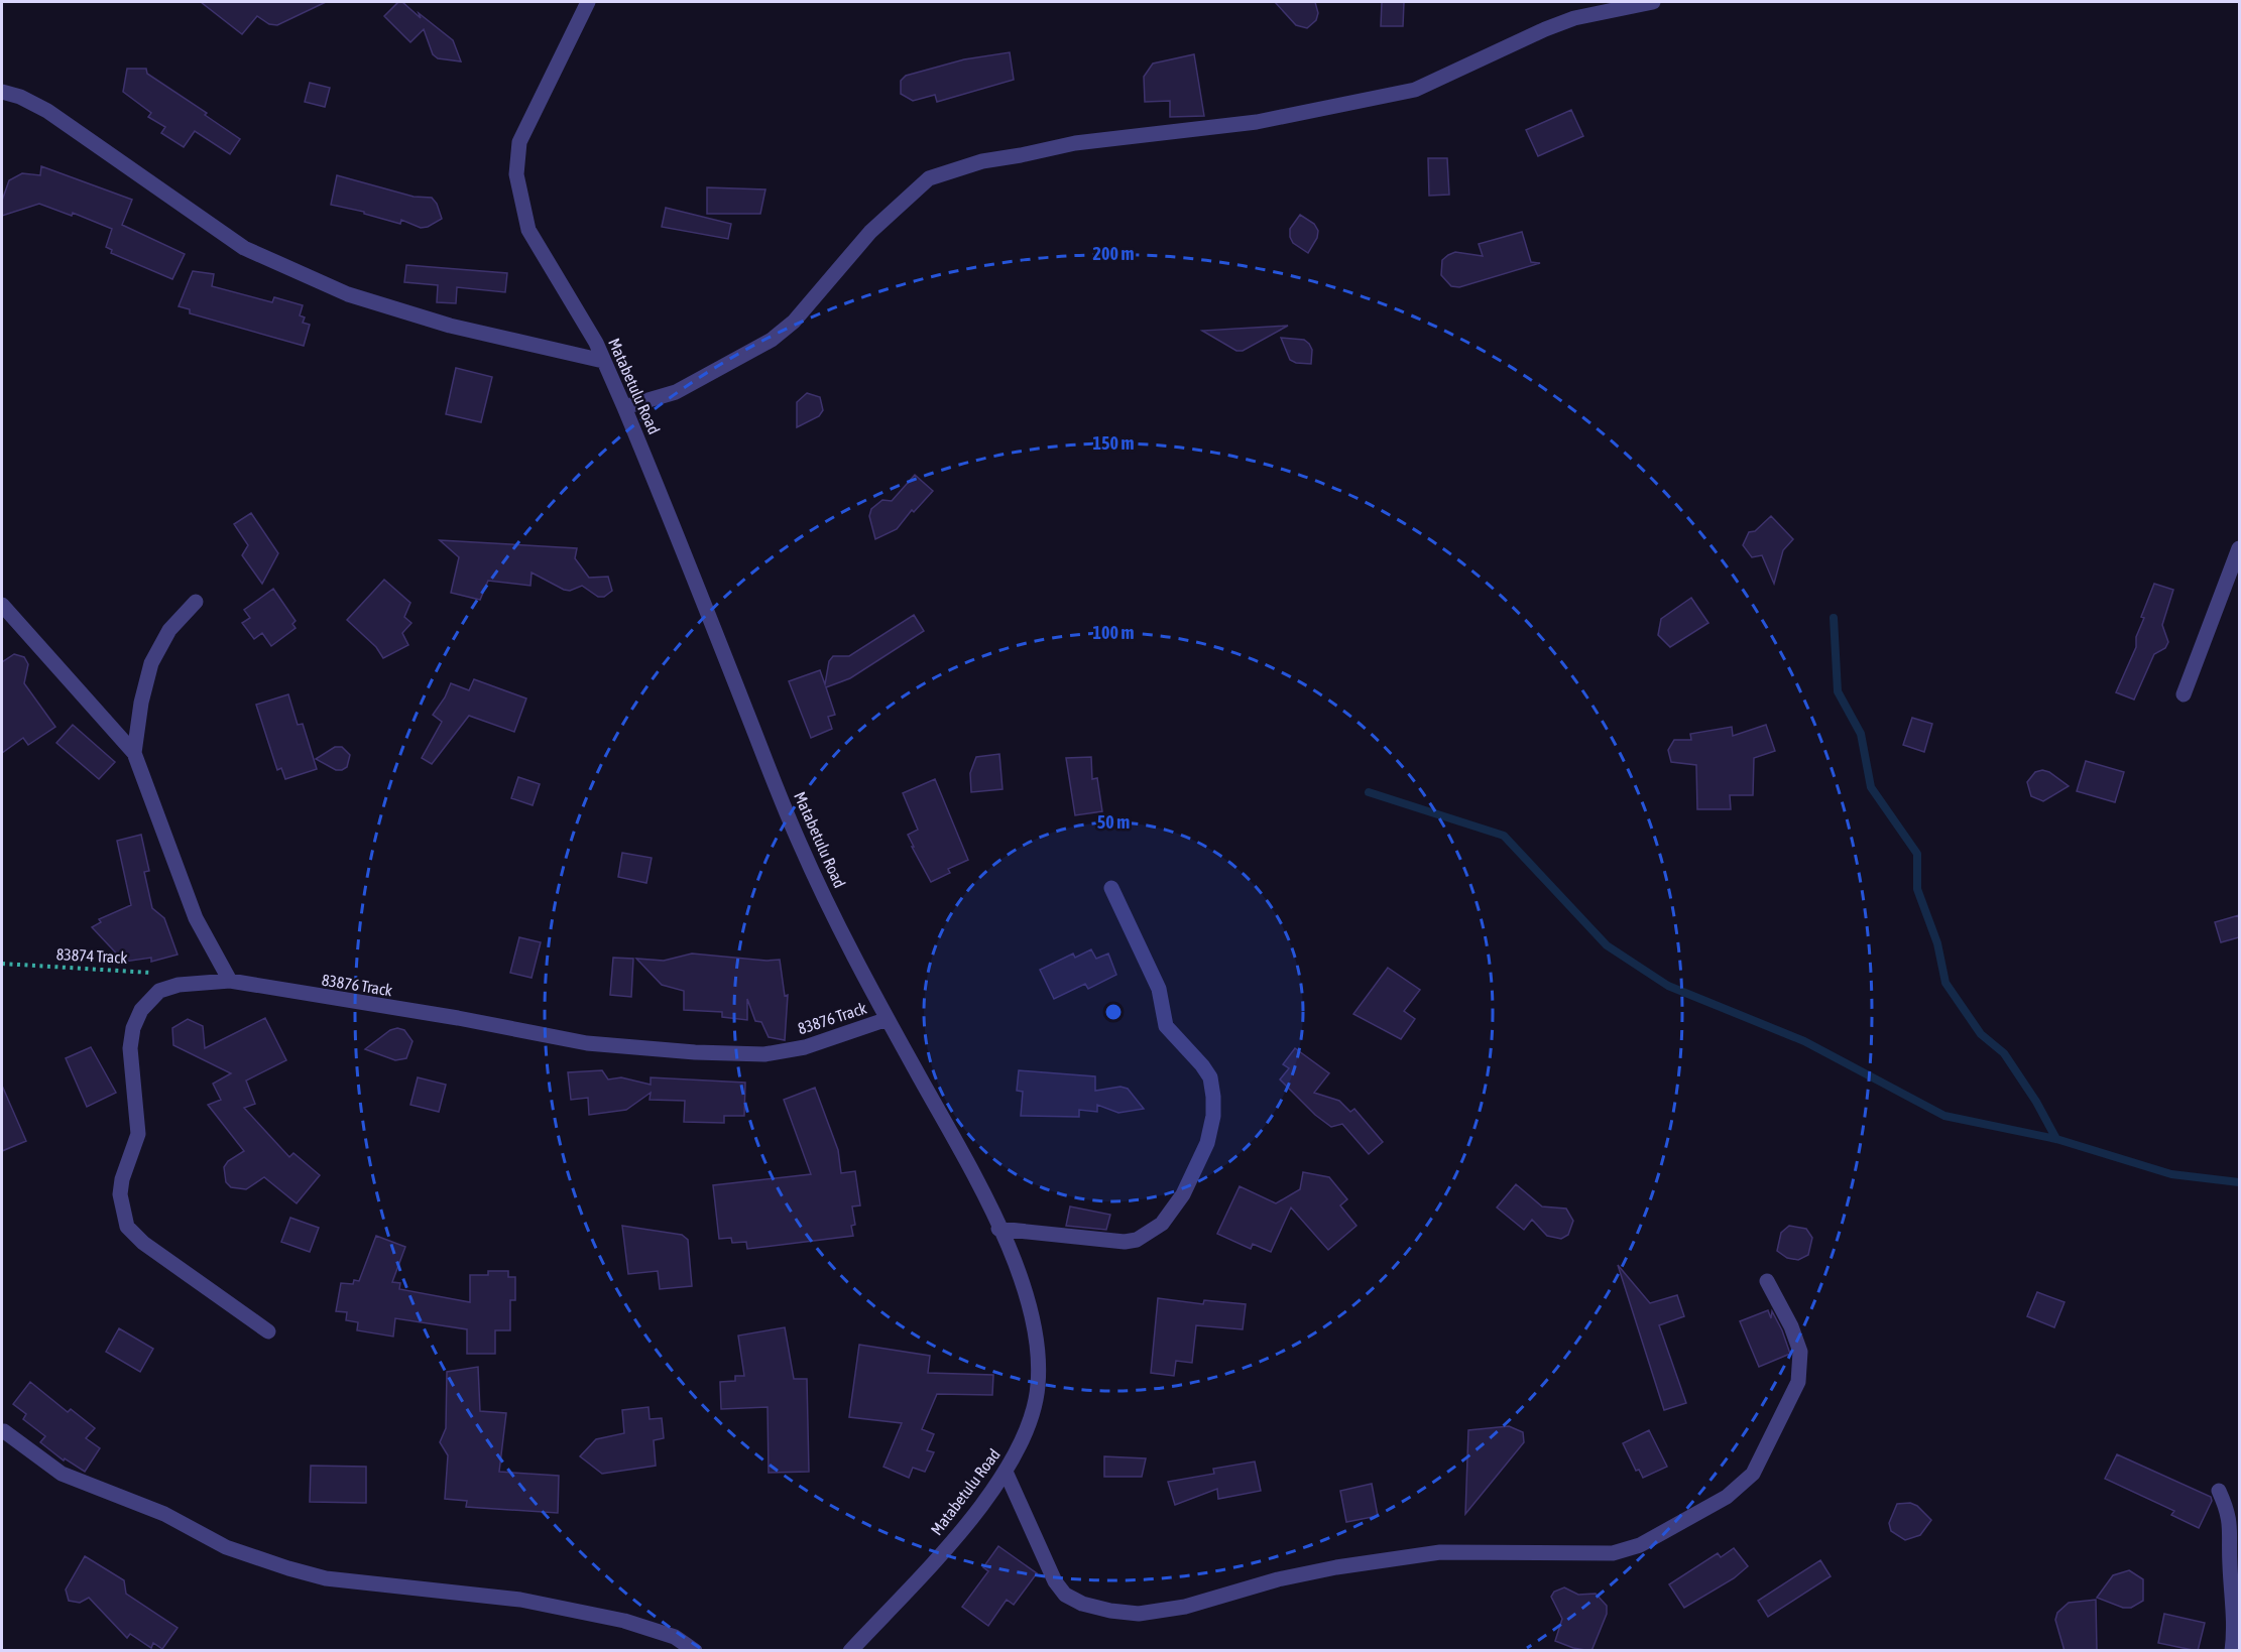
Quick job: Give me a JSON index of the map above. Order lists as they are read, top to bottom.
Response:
{
  "streets": {
    "street": ["Matabetulu Road", "83876 Track"],
    "path": ["83874 Track"]
  },
  "crossings": [
    ["Matabetulu Road", "83876 Track"],
    ["83874 Track", "83876 Track"]
  ],
  "rings": [
    "200 m",
    "150 m",
    "100 m",
    "50 m"
  ]
}
